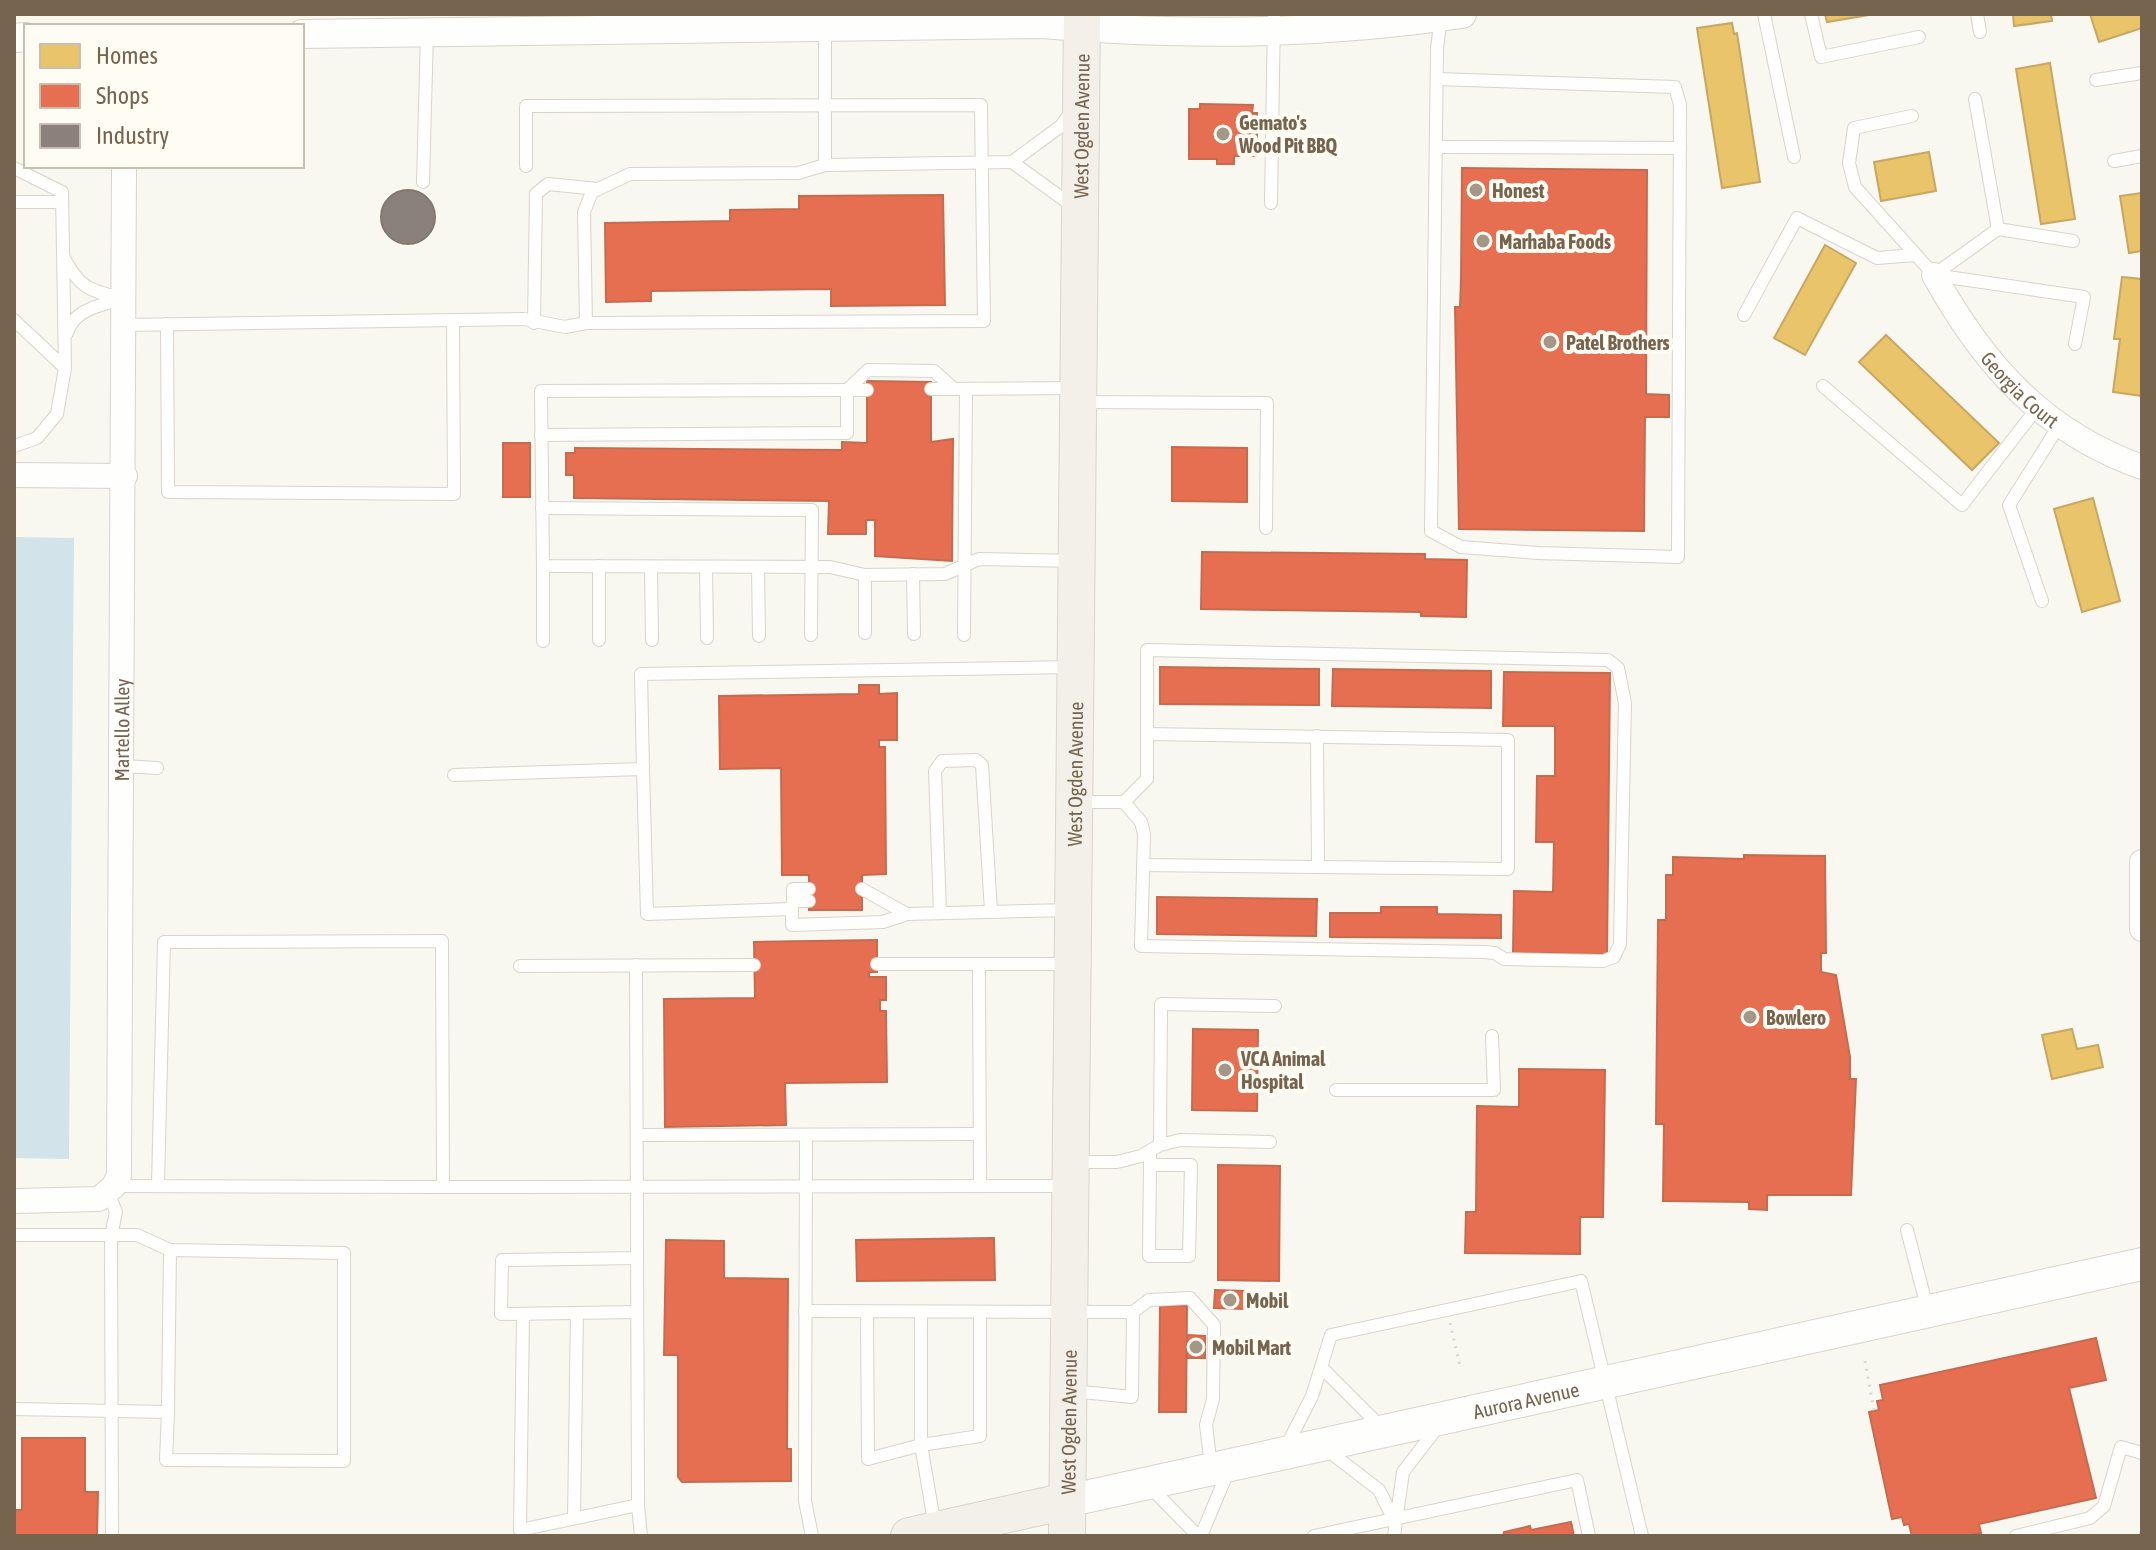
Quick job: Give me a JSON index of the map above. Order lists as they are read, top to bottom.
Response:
{
  "streets": {
    "main road": ["West Ogden Avenue", "Aurora Avenue"],
    "street": ["Georgia Court", "Martello Alley"]
  },
  "crossings": [
    ["West Ogden Avenue", "Aurora Avenue"]
  ],
  "places": [
    "Gemato's Wood Pit BBQ",
    "Honest",
    "Marhaba Foods",
    "Patel Brothers",
    "Bowlero",
    "VCA Animal Hospital",
    "Mobil",
    "Mobil Mart"
  ],
  "legend": ["Homes", "Shops", "Industry"]
}
